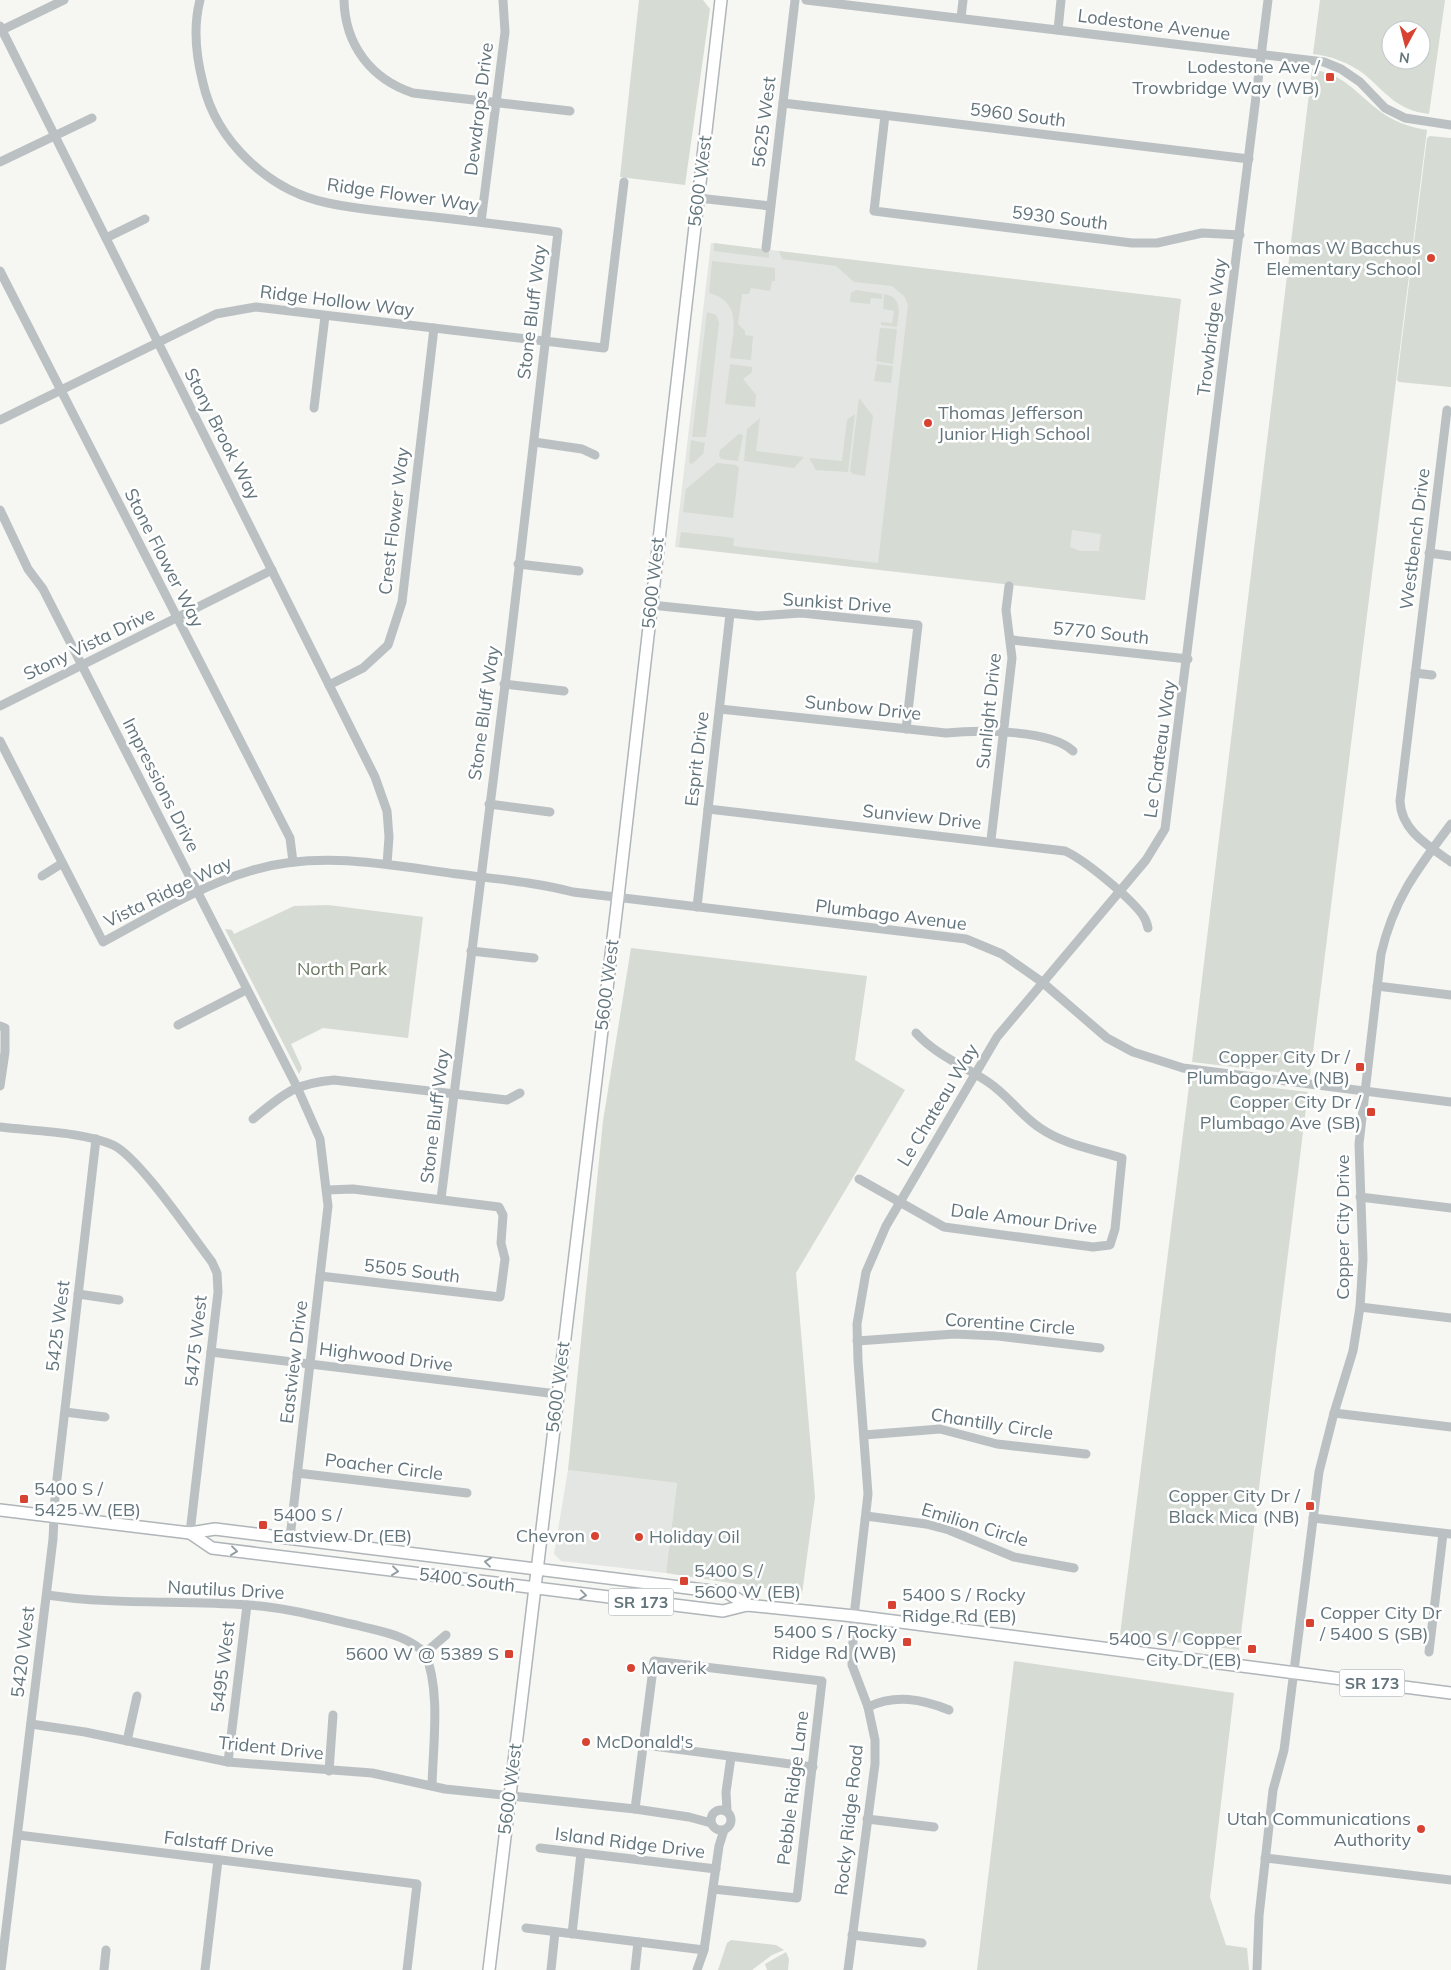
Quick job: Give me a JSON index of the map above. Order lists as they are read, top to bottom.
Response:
{
  "streets": {
    "main road": ["5600 West", "5400 South", "SR 173"],
    "street": [
      "Lodestone Avenue",
      "Dewdrops Drive",
      "5960 South",
      "5625 West",
      "Ridge Flower Way",
      "5930 South",
      "Ridge Hollow Way",
      "Stone Bluff Way",
      "Trowbridge Way",
      "Stony Brook Way",
      "Crest Flower Way",
      "Westbench Drive",
      "Stone Flower Way",
      "Sunkist Drive",
      "5770 South",
      "Stony Vista Drive",
      "Sunbow Drive",
      "Sunlight Drive",
      "Le Chateau Way",
      "Esprit Drive",
      "Impressions Drive",
      "Sunview Drive",
      "Vista Ridge Way",
      "Plumbago Avenue",
      "Dale Amour Drive",
      "Copper City Drive",
      "5505 South",
      "Corentine Circle",
      "5425 West",
      "5475 West",
      "Highwood Drive",
      "Eastview Drive",
      "Chantilly Circle",
      "Poacher Circle",
      "Emilion Circle",
      "Nautilus Drive",
      "5420 West",
      "5495 West",
      "Trident Drive",
      "Pebble Ridge Lane",
      "Rocky Ridge Road",
      "Island Ridge Drive",
      "Falstaff Drive"
    ]
  },
  "crossings": [
    ["Lodestone Avenue", "Trowbridge Way"],
    ["Dewdrops Drive", "Ridge Flower Way"],
    ["5960 South", "5625 West"],
    ["5960 South", "5930 South"],
    ["5960 South", "Trowbridge Way"],
    ["5600 West", "Sunkist Drive"],
    ["5600 West", "Vista Ridge Way"],
    ["5600 West", "Plumbago Avenue"],
    ["5600 West", "Highwood Drive"],
    ["5600 West", "5400 South"],
    ["5600 West", "Trident Drive"],
    ["Ridge Flower Way", "Stone Bluff Way"],
    ["5930 South", "Trowbridge Way"],
    ["Ridge Hollow Way", "Stone Bluff Way"],
    ["Ridge Hollow Way", "Stony Brook Way"],
    ["Ridge Hollow Way", "Crest Flower Way"],
    ["Ridge Hollow Way", "Stone Flower Way"],
    ["Stone Bluff Way", "Impressions Drive"],
    ["Stone Bluff Way", "Vista Ridge Way"],
    ["Stone Bluff Way", "5505 South"],
    ["Stone Bluff Way", "Eastview Drive"],
    ["Trowbridge Way", "5770 South"],
    ["Trowbridge Way", "Le Chateau Way"],
    ["Stony Brook Way", "Crest Flower Way"],
    ["Stony Brook Way", "Stony Vista Drive"],
    ["Stony Brook Way", "Vista Ridge Way"],
    ["Westbench Drive", "Copper City Drive"],
    ["Stone Flower Way", "Stony Vista Drive"],
    ["Stone Flower Way", "Vista Ridge Way"],
    ["Sunkist Drive", "Sunbow Drive"],
    ["Sunkist Drive", "Esprit Drive"],
    ["5770 South", "Sunlight Drive"],
    ["5770 South", "Le Chateau Way"],
    ["Stony Vista Drive", "Impressions Drive"],
    ["Sunbow Drive", "Sunlight Drive"],
    ["Sunbow Drive", "Esprit Drive"],
    ["Sunlight Drive", "Sunview Drive"],
    ["Le Chateau Way", "Sunview Drive"],
    ["Le Chateau Way", "Plumbago Avenue"],
    ["Le Chateau Way", "Dale Amour Drive"],
    ["Le Chateau Way", "Corentine Circle"],
    ["Le Chateau Way", "Chantilly Circle"],
    ["Le Chateau Way", "Emilion Circle"],
    ["Le Chateau Way", "5400 South"],
    ["Le Chateau Way", "Rocky Ridge Road"],
    ["Esprit Drive", "Sunview Drive"],
    ["Esprit Drive", "Plumbago Avenue"],
    ["Impressions Drive", "Vista Ridge Way"],
    ["Impressions Drive", "Eastview Drive"],
    ["Vista Ridge Way", "Plumbago Avenue"],
    ["Plumbago Avenue", "Copper City Drive"],
    ["Copper City Drive", "5400 South"],
    ["5505 South", "Eastview Drive"],
    ["5425 West", "5475 West"],
    ["5425 West", "5400 South"],
    ["5425 West", "5420 West"],
    ["5475 West", "Highwood Drive"],
    ["5475 West", "5400 South"],
    ["Highwood Drive", "Eastview Drive"],
    ["Eastview Drive", "Poacher Circle"],
    ["Eastview Drive", "5400 South"],
    ["5400 South", "5420 West"],
    ["5400 South", "Rocky Ridge Road"],
    ["Nautilus Drive", "5420 West"],
    ["Nautilus Drive", "5495 West"],
    ["5420 West", "Trident Drive"],
    ["5420 West", "Falstaff Drive"],
    ["5495 West", "Trident Drive"]
  ],
  "parks": ["North Park"],
  "places": {
    "transit": [
      "Lodestone Ave / Trowbridge Way (WB)",
      "Copper City Dr / Plumbago Ave (NB)",
      "Copper City Dr / Plumbago Ave (SB)",
      "5400 S / 5425 W (EB)",
      "Copper City Dr / Black Mica (NB)",
      "5400 S / Eastview Dr (EB)",
      "5400 S / 5600 W (EB)",
      "5400 S / Rocky Ridge Rd (EB)",
      "Copper City Dr / 5400 S (SB)",
      "5400 S / Rocky Ridge Rd (WB)",
      "5400 S / Copper City Dr (EB)",
      "5600 W @ 5389 S"
    ],
    "other": [
      "Thomas W Bacchus Elementary School",
      "Thomas Jefferson Junior High School",
      "Chevron",
      "Holiday Oil",
      "Maverik",
      "McDonald's",
      "Utah Communications Authority"
    ]
  },
  "north": "bottom"
}
